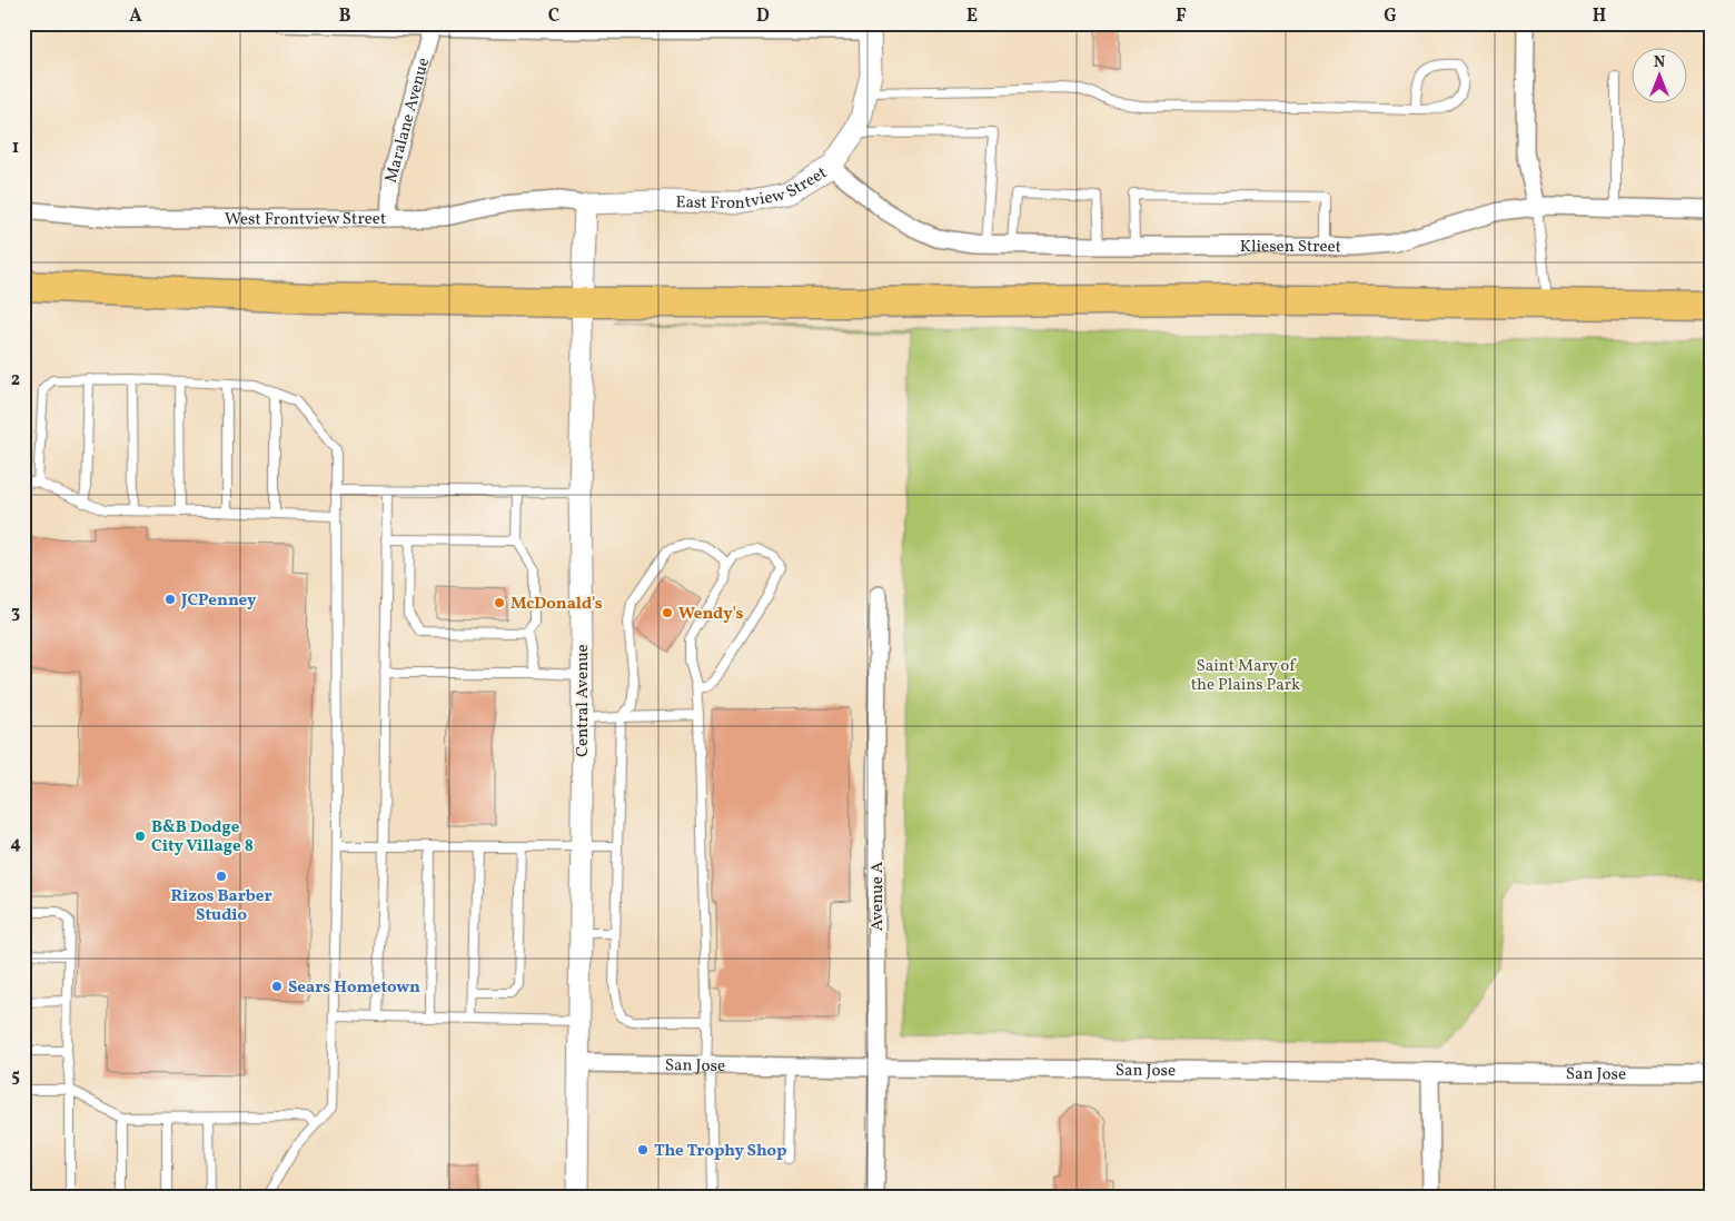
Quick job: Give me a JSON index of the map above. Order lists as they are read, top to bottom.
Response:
{
  "streets": {
    "street": [
      "Maralane Avenue",
      "East Frontview Street",
      "West Frontview Street",
      "Kliesen Street",
      "Central Avenue",
      "Avenue A",
      "San Jose"
    ]
  },
  "crossings": [
    ["Maralane Avenue", "West Frontview Street"],
    ["East Frontview Street", "West Frontview Street"],
    ["East Frontview Street", "Kliesen Street"],
    ["East Frontview Street", "Central Avenue"],
    ["West Frontview Street", "Central Avenue"],
    ["Central Avenue", "San Jose"],
    ["Avenue A", "San Jose"]
  ],
  "parks": ["Saint Mary of the Plains Park"],
  "places": [
    "JCPenney",
    "McDonald's",
    "Wendy's",
    "B&B Dodge City Village 8",
    "Rizos Barber Studio",
    "Sears Hometown",
    "The Trophy Shop"
  ],
  "north": "top",
  "grid": {
    "columns": [
      "A",
      "B",
      "C",
      "D",
      "E",
      "F",
      "G",
      "H"
    ],
    "rows": [
      "1",
      "2",
      "3",
      "4",
      "5"
    ]
  }
}
